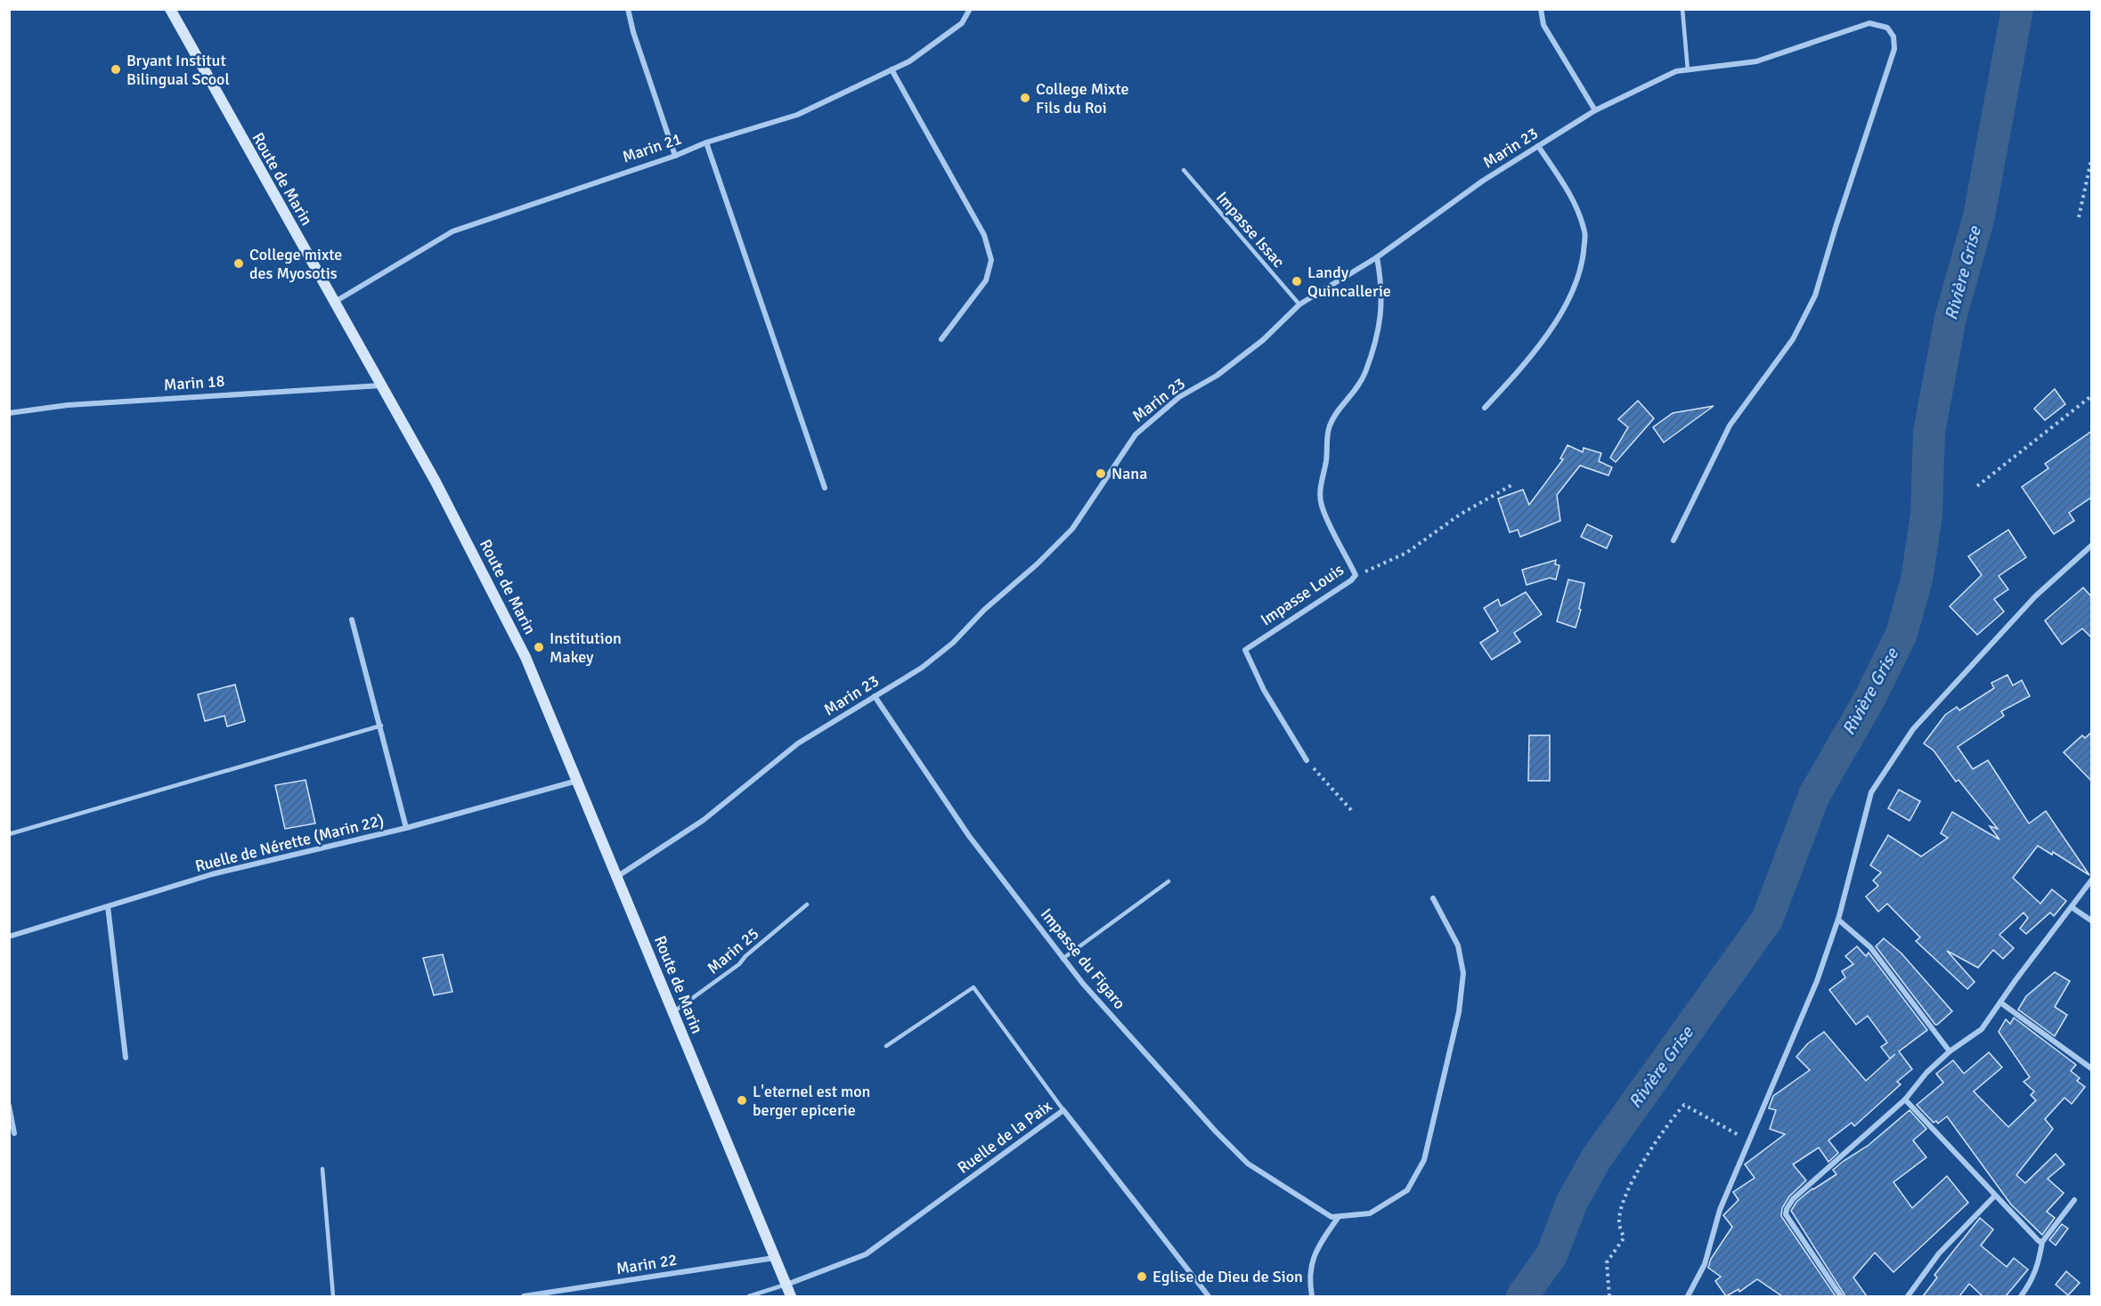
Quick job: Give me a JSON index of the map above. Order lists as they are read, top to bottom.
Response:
{
  "streets": {
    "main road": ["Route de Marin"],
    "street": [
      "Marin 21",
      "Marin 23",
      "Marin 18",
      "Impasse Louis",
      "Ruelle de Nérette (Marin 22)",
      "Impasse du Figaro",
      "Ruelle de la Paix",
      "Marin 22"
    ],
    "lane": ["Impasse Issac", "Marin 25"]
  },
  "crossings": [
    ["Marin 21", "Route de Marin"],
    ["Marin 23", "Route de Marin"],
    ["Marin 23", "Impasse Issac"],
    ["Marin 23", "Impasse Louis"],
    ["Marin 23", "Impasse du Figaro"],
    ["Route de Marin", "Marin 18"],
    ["Route de Marin", "Ruelle de Nérette (Marin 22)"],
    ["Route de Marin", "Marin 25"],
    ["Route de Marin", "Ruelle de la Paix"],
    ["Route de Marin", "Marin 22"]
  ],
  "water": ["Rivière Grise"],
  "places": [
    "Bryant Institut Bilingual Scool",
    "College Mixte Fils du Roi",
    "College mixte des Myosotis",
    "Landy Quincallerie",
    "Nana",
    "Institution Makey",
    "L'eternel est mon berger epicerie",
    "Eglise de Dieu de Sion"
  ]
}
